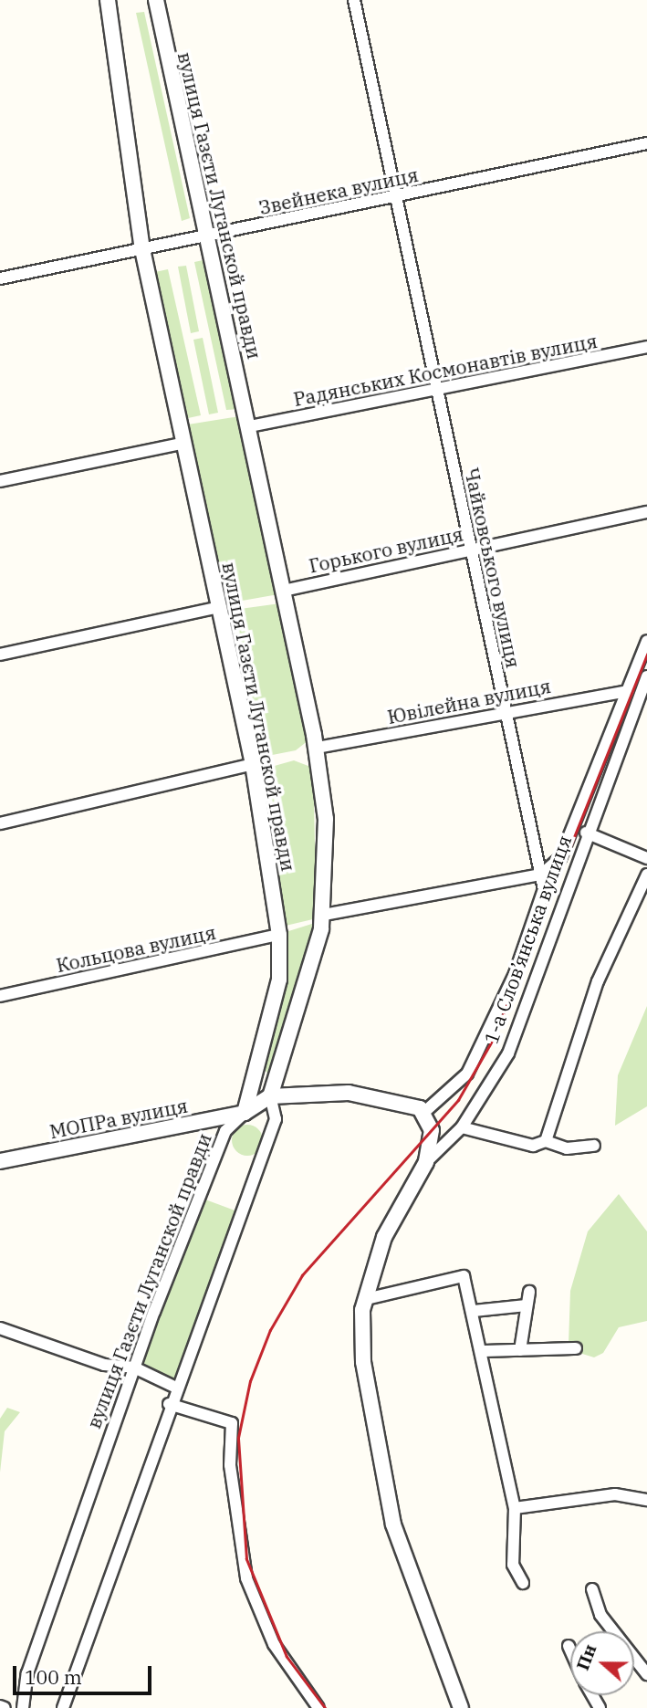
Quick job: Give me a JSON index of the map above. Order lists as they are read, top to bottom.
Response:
{
  "streets": {
    "street": [
      "Звейнека вулиця",
      "вулиця Газєти Луганской правди",
      "Радянських Космонавтів вулиця",
      "Горького вулиця",
      "Чайковського вулиця",
      "Ювілейна вулиця",
      "1-а Слов’янська вулиця",
      "Кольцова вулиця",
      "МОПРа вулиця"
    ]
  },
  "crossings": [
    ["Звейнека вулиця", "вулиця Газєти Луганской правди"],
    ["Звейнека вулиця", "Чайковського вулиця"],
    ["вулиця Газєти Луганской правди", "Радянських Космонавтів вулиця"],
    ["вулиця Газєти Луганской правди", "Горького вулиця"],
    ["вулиця Газєти Луганской правди", "Ювілейна вулиця"],
    ["вулиця Газєти Луганской правди", "Кольцова вулиця"],
    ["вулиця Газєти Луганской правди", "МОПРа вулиця"],
    ["Радянських Космонавтів вулиця", "Чайковського вулиця"],
    ["Горького вулиця", "Чайковського вулиця"],
    ["Чайковського вулиця", "Ювілейна вулиця"]
  ],
  "scale_bar": "100 m",
  "north": "left"
}
